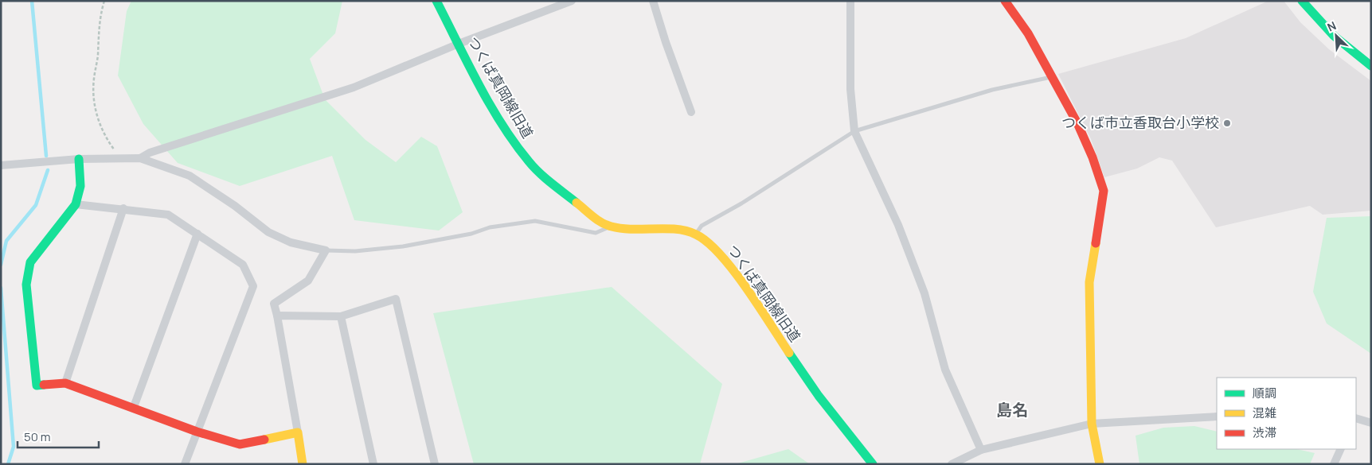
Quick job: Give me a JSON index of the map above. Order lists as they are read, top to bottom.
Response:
{
  "streets": {
    "street": ["つくば真岡線旧道"]
  },
  "districts": ["島名"],
  "places": ["つくば市立香取台小学校"],
  "legend": ["順調", "混雑", "渋滞"],
  "scale_bar": "50 m",
  "north": "top left"
}
